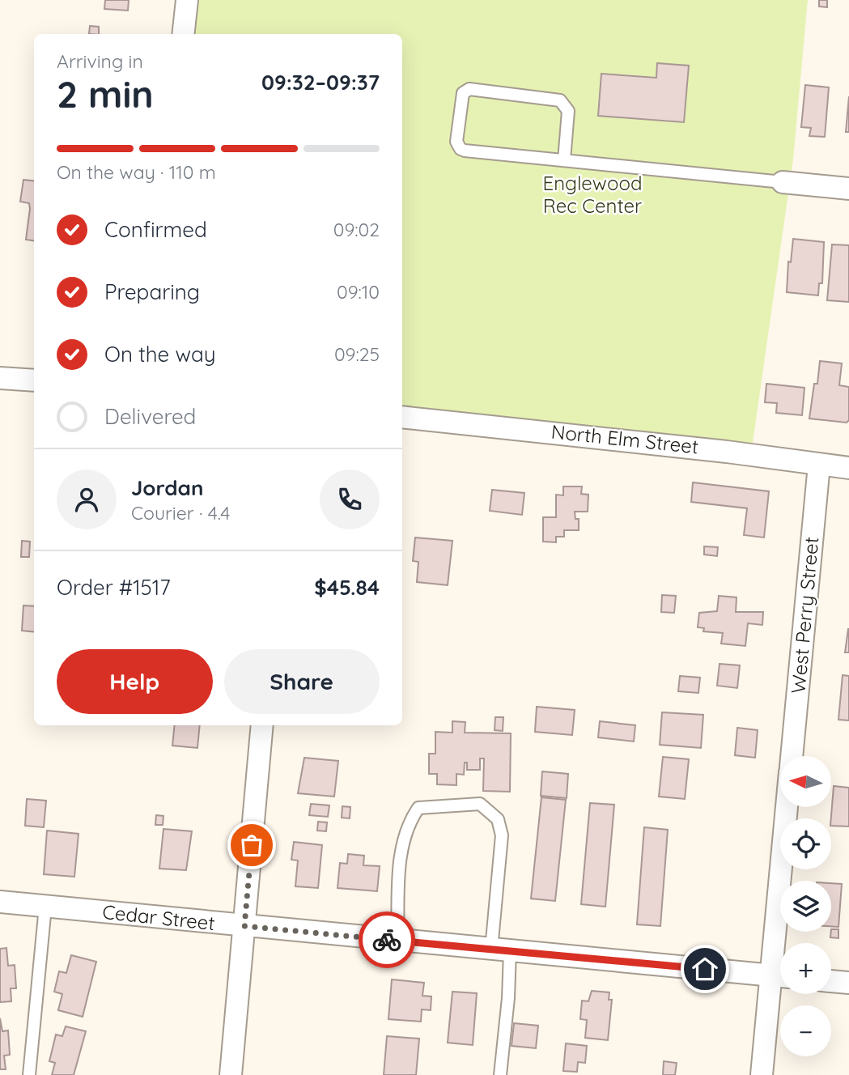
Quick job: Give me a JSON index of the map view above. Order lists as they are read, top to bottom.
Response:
{
  "streets": {
    "street": ["North Elm Street", "West Perry Street", "Cedar Street"]
  },
  "crossings": [
    ["North Elm Street", "West Perry Street"]
  ],
  "parks": ["Englewood Rec Center"],
  "north": "left",
  "page": {
    "heading": ["2 min", "Arriving in", "09:32–09:37"],
    "panel": [
      "Jordan",
      "Courier · 4.4",
      "Order #1517",
      "$45.84"
    ],
    "bar": "On the way · 110 m",
    "list": [
      ["Confirmed", "09:02"],
      ["Preparing", "09:10"],
      ["On the way", "09:25"],
      "Delivered"
    ],
    "buttons": ["Help", "Share"],
    "map_buttons": ["+", "−"]
  }
}
